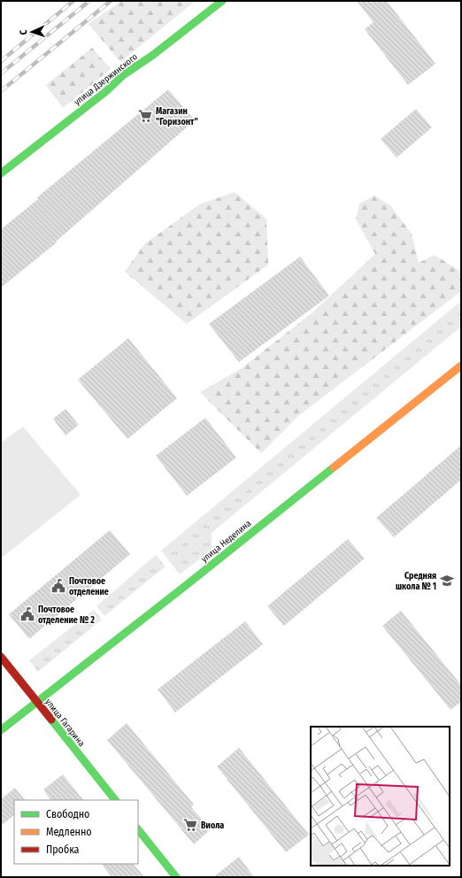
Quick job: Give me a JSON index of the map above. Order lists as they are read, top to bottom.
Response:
{
  "streets": {
    "street": ["улица Дзержинского", "улица Неделина", "улица Гагарина"]
  },
  "crossings": [
    ["улица Неделина", "улица Гагарина"]
  ],
  "places": {
    "supermarket": ["Магазин \"Горизонт\"", "Виола"],
    "school or university": ["Средняя школа № 1"],
    "public building": ["Почтовое отделение", "Почтовое отделение № 2"]
  },
  "legend": ["Свободно", "Медленно", "Пробка"],
  "north": "left"
}
